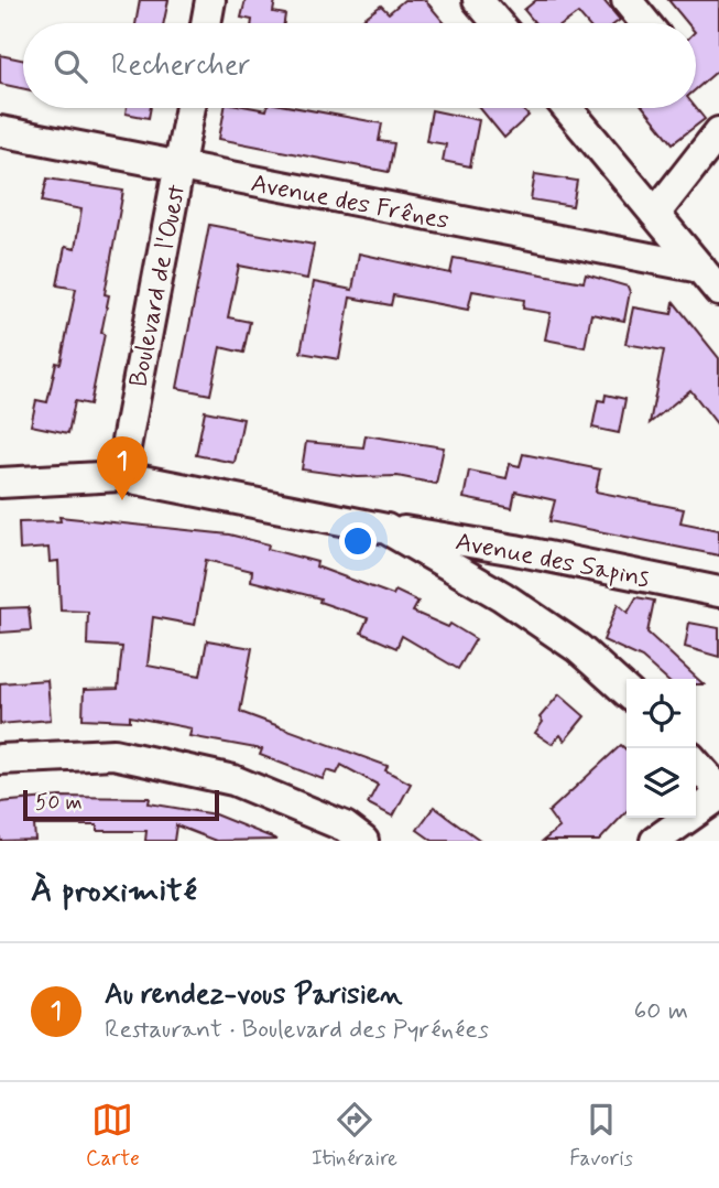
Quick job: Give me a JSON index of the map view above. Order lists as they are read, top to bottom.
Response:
{
  "streets": {
    "street": ["Avenue des Frênes", "Boulevard de l'Ouest", "Avenue des Sapins"]
  },
  "crossings": [
    ["Avenue des Frênes", "Boulevard de l'Ouest"],
    ["Boulevard de l'Ouest", "Avenue des Sapins"]
  ],
  "scale_bar": "50 m",
  "page": {
    "search": "Rechercher",
    "pins": "1",
    "scale": "50 m",
    "heading": "À proximité",
    "list": [
      {
        "mark": "1",
        "name": "Au rendez-vous Parisien",
        "note": "Restaurant · Boulevard des Pyrénées",
        "value": "60 m"
      }
    ],
    "nav": ["Carte", "Itinéraire", "Favoris"]
  }
}
